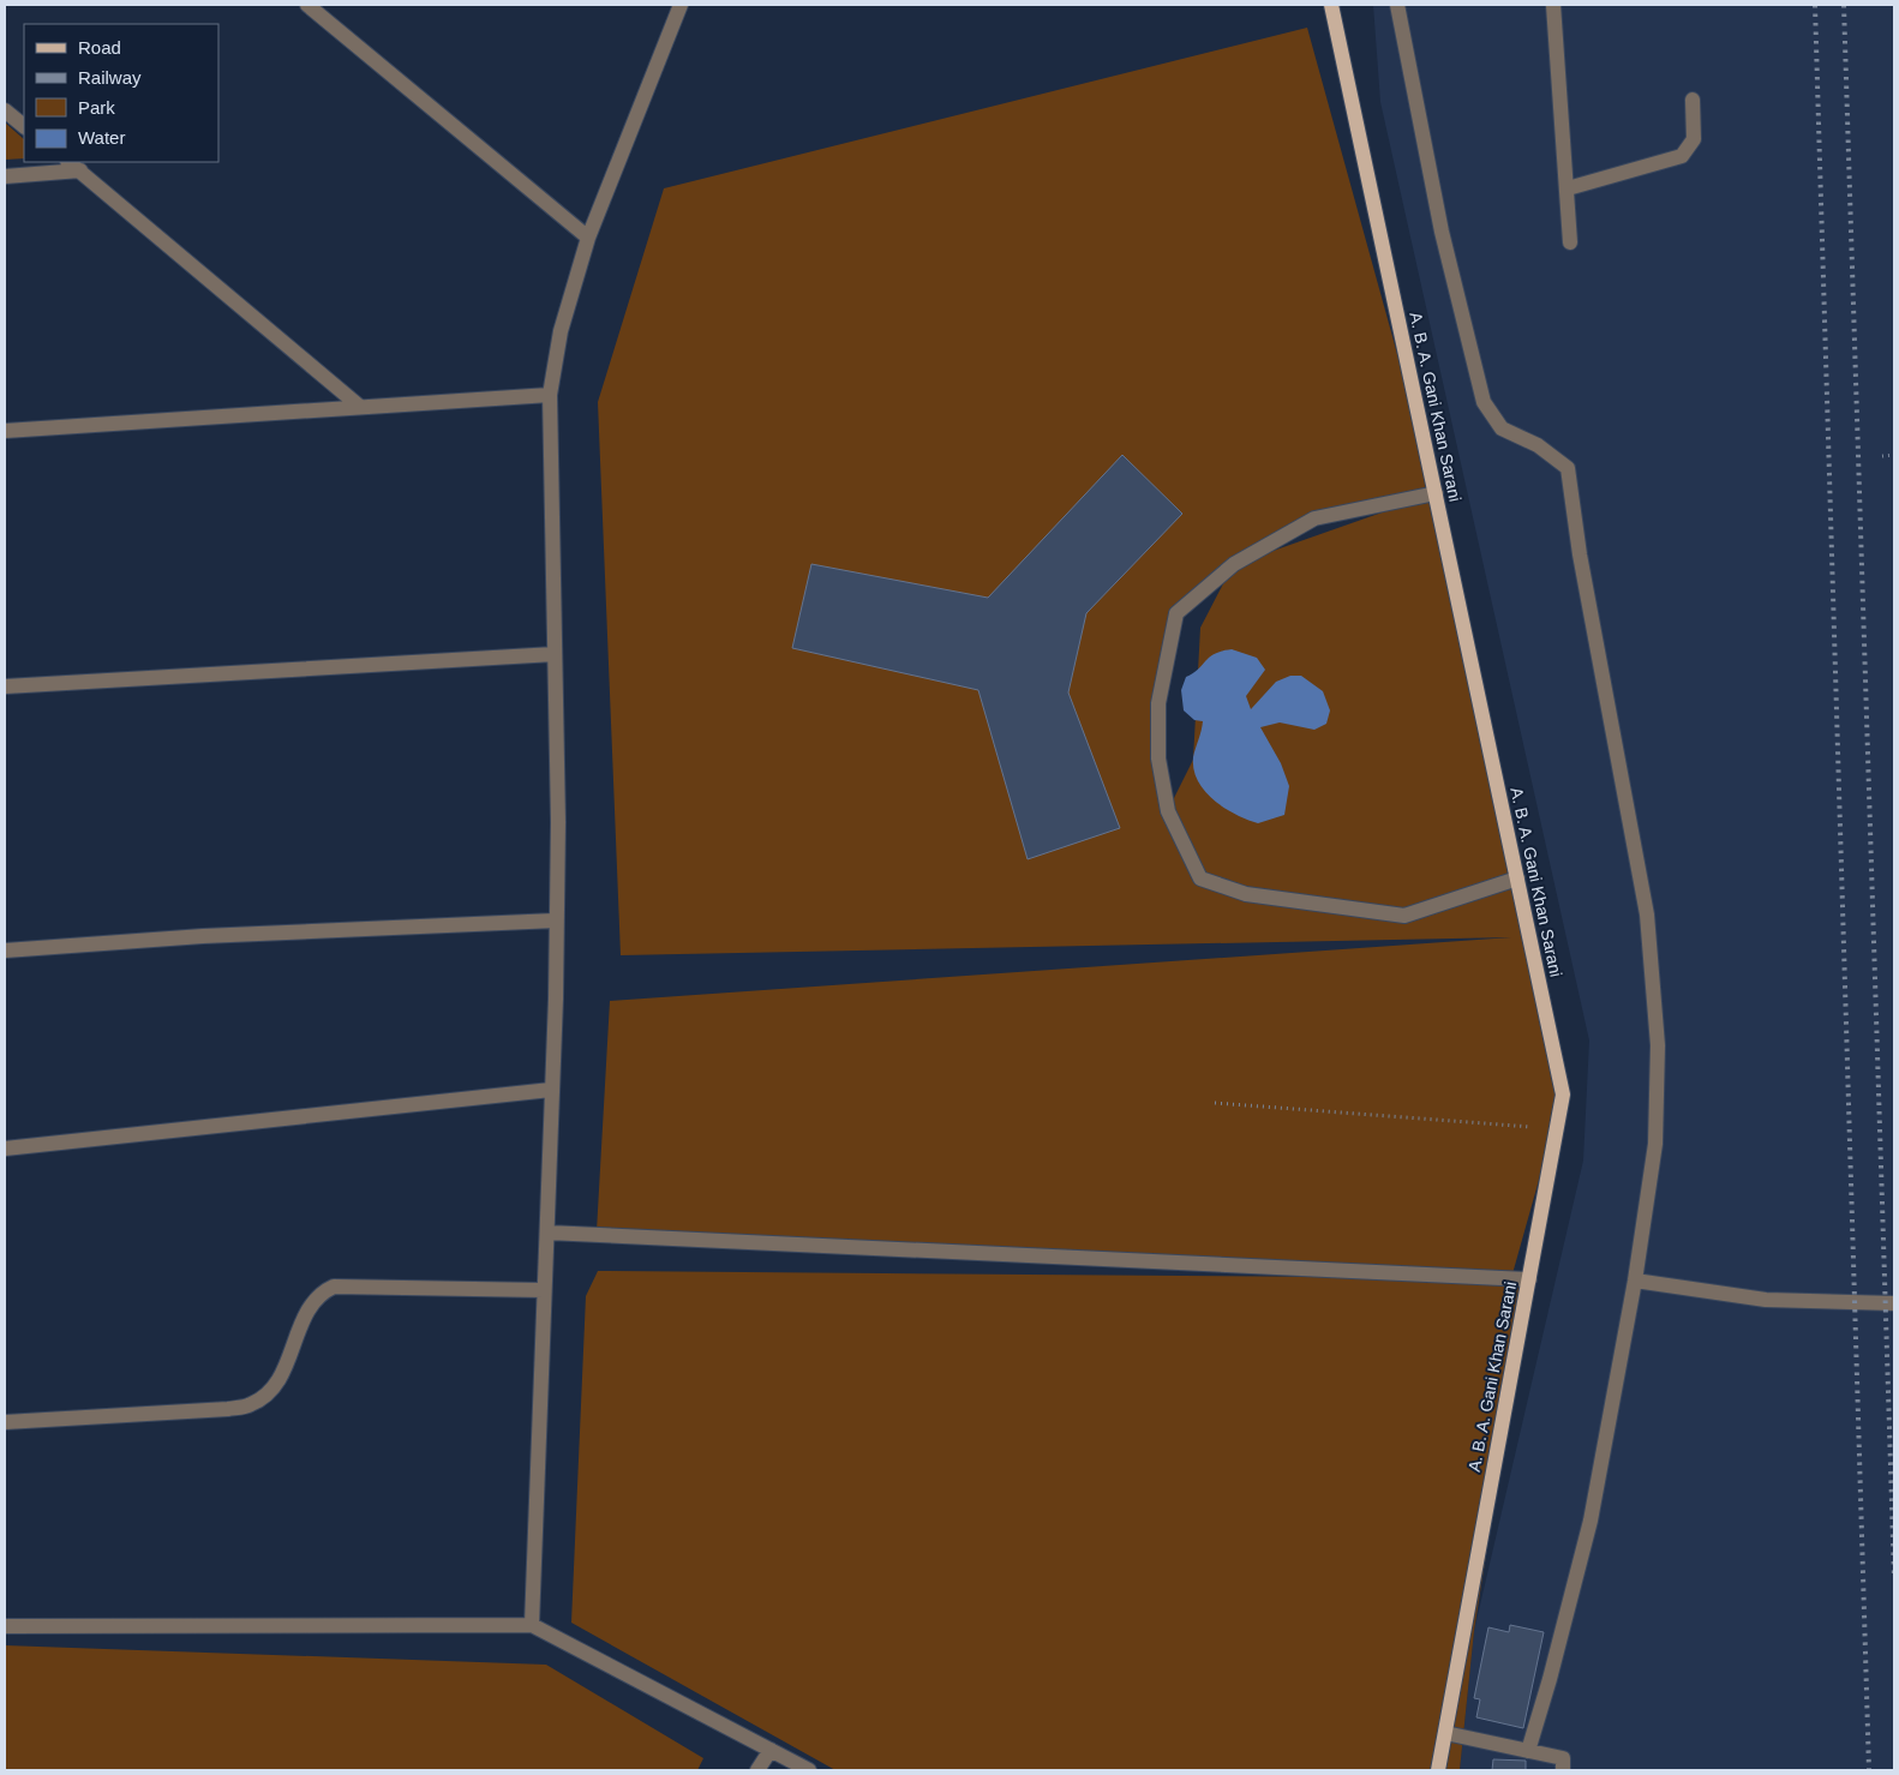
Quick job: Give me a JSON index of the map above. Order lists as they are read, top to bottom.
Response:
{
  "streets": {
    "main road": ["A. B. A. Gani Khan Sarani"]
  },
  "legend": [
    "Road",
    "Railway",
    "Park",
    "Water"
  ]
}
